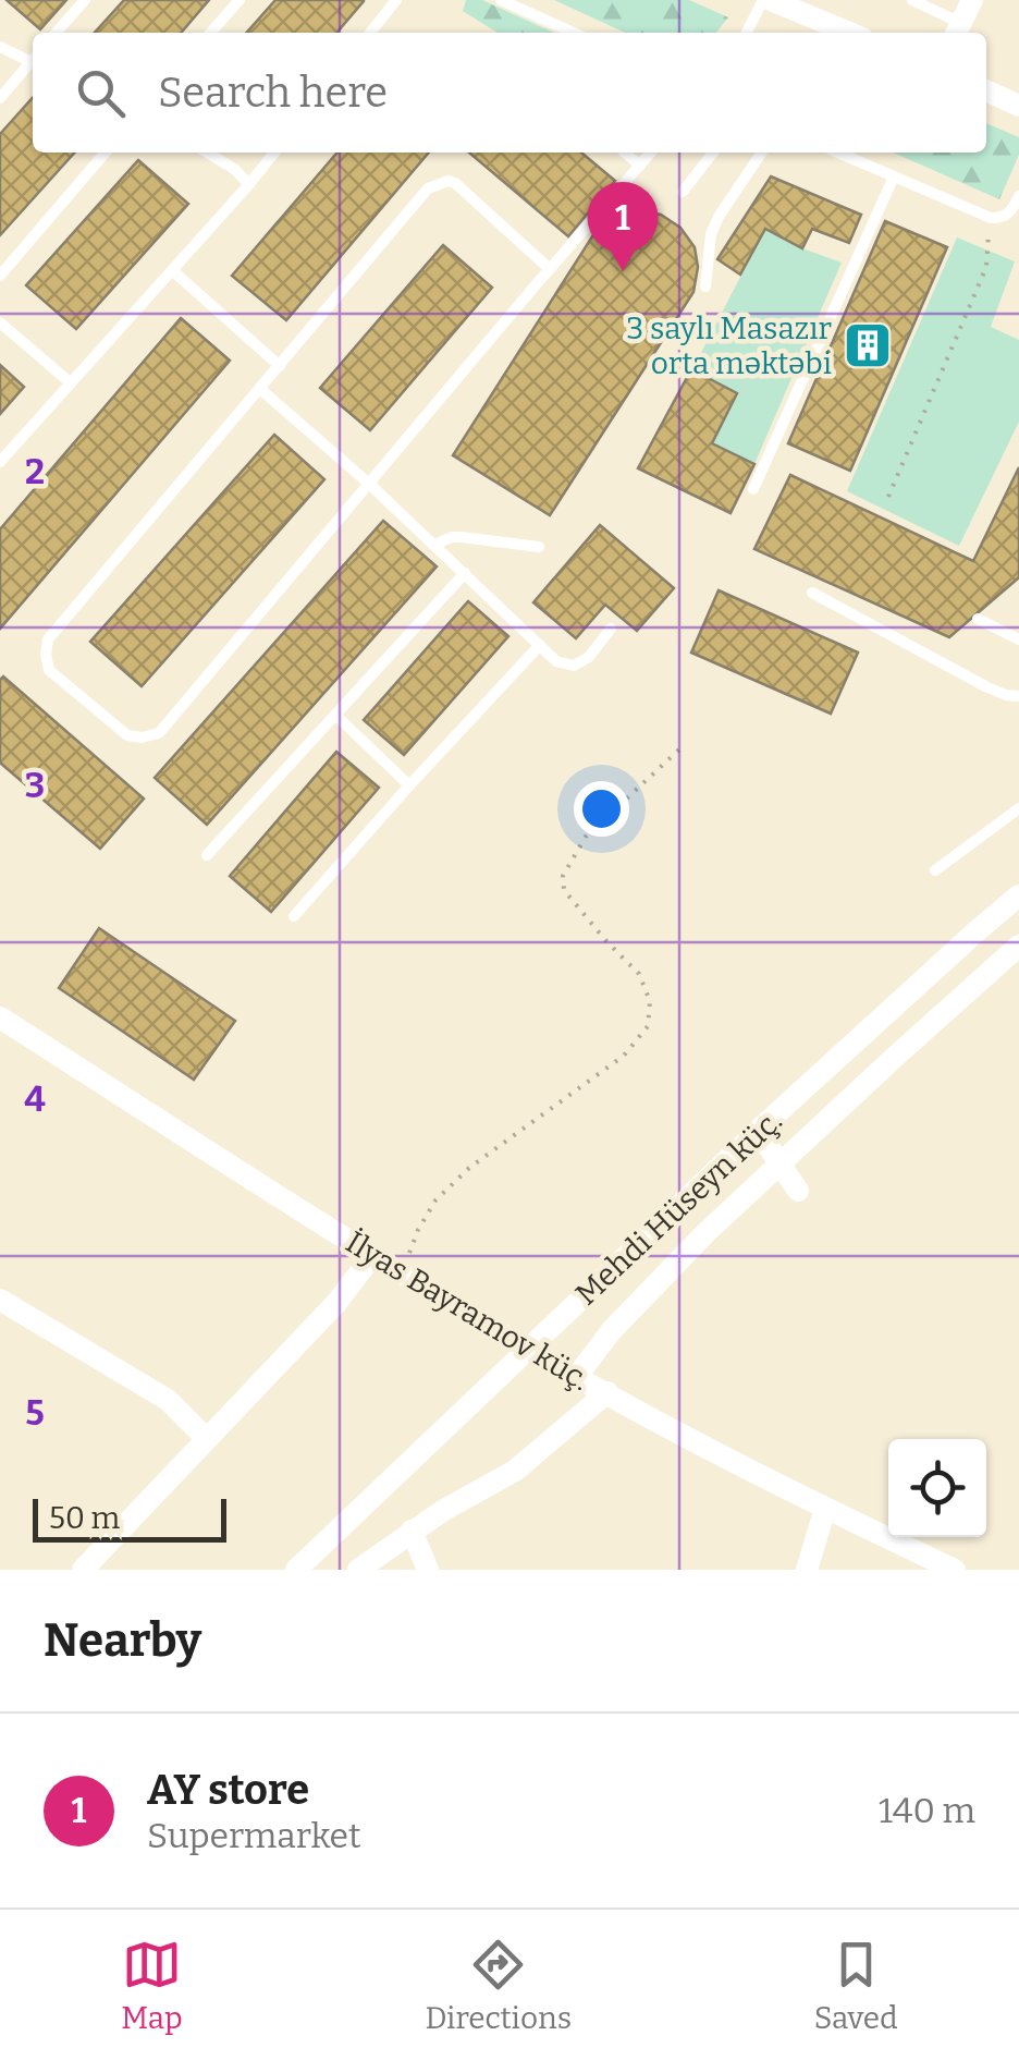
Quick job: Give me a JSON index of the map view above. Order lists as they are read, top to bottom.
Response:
{
  "streets": {
    "street": ["Mehdi Hüseyn küç.", "İlyas Bayramov küç."]
  },
  "crossings": [
    ["Mehdi Hüseyn küç.", "İlyas Bayramov küç."]
  ],
  "places": {
    "building": ["3 saylı Masazır orta məktəbi"]
  },
  "scale_bar": "50 m",
  "page": {
    "search": "Search here",
    "pins": "1",
    "scale": "50 m",
    "heading": "Nearby",
    "list": [
      {
        "mark": "1",
        "name": "AY store",
        "note": "Supermarket",
        "value": "140 m"
      }
    ],
    "nav": ["Map", "Directions", "Saved"]
  },
  "grid": {
    "rows": [
      "2",
      "3",
      "4",
      "5"
    ]
  }
}
